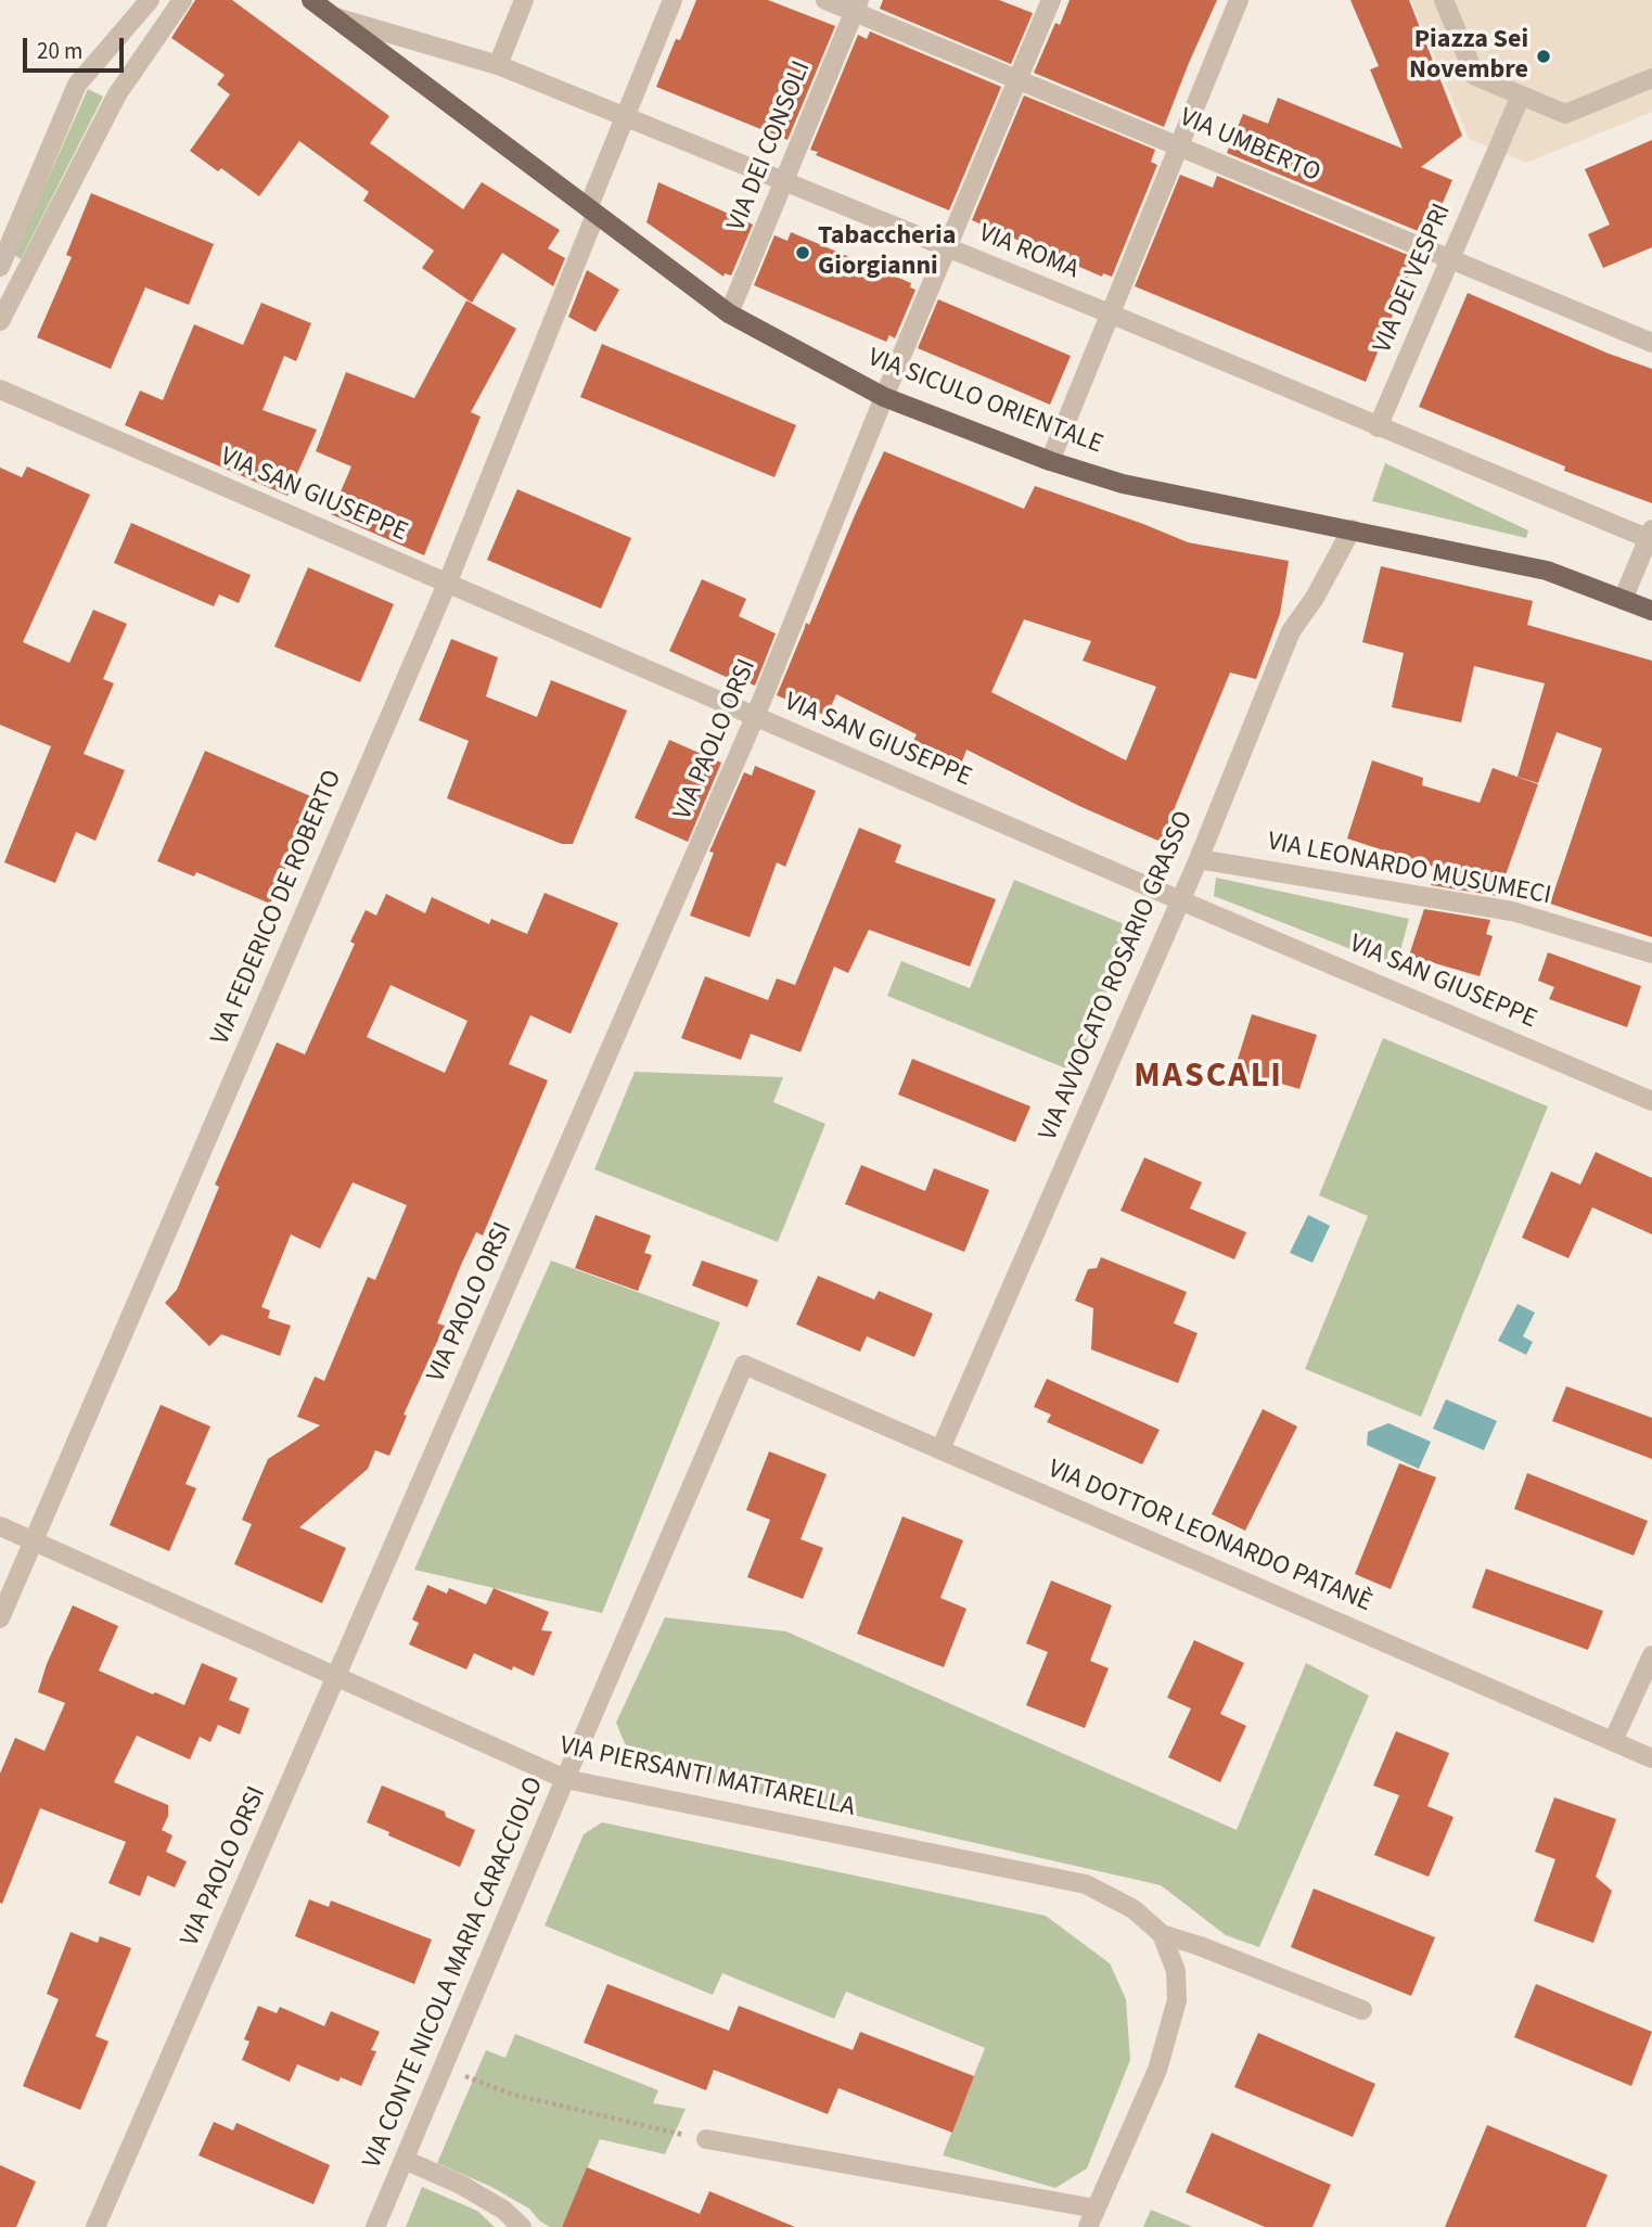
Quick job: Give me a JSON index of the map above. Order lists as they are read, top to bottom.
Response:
{
  "streets": {
    "main road": ["VIA SICULO ORIENTALE"],
    "street": [
      "VIA DEI CONSOLI",
      "VIA UMBERTO",
      "VIA ROMA",
      "VIA DEI VESPRI",
      "VIA SAN GIUSEPPE",
      "VIA PAOLO ORSI",
      "VIA LEONARDO MUSUMECI",
      "VIA FEDERICO DE ROBERTO",
      "VIA AVVOCATO ROSARIO GRASSO",
      "VIA DOTTOR LEONARDO PATANÈ",
      "VIA PIERSANTI MATTARELLA",
      "VIA CONTE NICOLA MARIA CARACCIOLO"
    ]
  },
  "crossings": [
    ["VIA DEI CONSOLI", "VIA UMBERTO"],
    ["VIA DEI CONSOLI", "VIA ROMA"],
    ["VIA DEI CONSOLI", "VIA SICULO ORIENTALE"],
    ["VIA UMBERTO", "VIA DEI VESPRI"],
    ["VIA UMBERTO", "VIA PAOLO ORSI"],
    ["VIA ROMA", "VIA DEI VESPRI"],
    ["VIA ROMA", "VIA SICULO ORIENTALE"],
    ["VIA ROMA", "VIA PAOLO ORSI"],
    ["VIA ROMA", "VIA FEDERICO DE ROBERTO"],
    ["VIA SICULO ORIENTALE", "VIA PAOLO ORSI"],
    ["VIA SICULO ORIENTALE", "VIA FEDERICO DE ROBERTO"],
    ["VIA SICULO ORIENTALE", "VIA AVVOCATO ROSARIO GRASSO"],
    ["VIA SAN GIUSEPPE", "VIA PAOLO ORSI"],
    ["VIA SAN GIUSEPPE", "VIA FEDERICO DE ROBERTO"],
    ["VIA SAN GIUSEPPE", "VIA AVVOCATO ROSARIO GRASSO"],
    ["VIA PAOLO ORSI", "VIA PIERSANTI MATTARELLA"],
    ["VIA LEONARDO MUSUMECI", "VIA AVVOCATO ROSARIO GRASSO"],
    ["VIA FEDERICO DE ROBERTO", "VIA PIERSANTI MATTARELLA"],
    ["VIA AVVOCATO ROSARIO GRASSO", "VIA DOTTOR LEONARDO PATANÈ"],
    ["VIA DOTTOR LEONARDO PATANÈ", "VIA CONTE NICOLA MARIA CARACCIOLO"],
    ["VIA PIERSANTI MATTARELLA", "VIA CONTE NICOLA MARIA CARACCIOLO"]
  ],
  "districts": ["MASCALI"],
  "places": ["Piazza Sei Novembre", "Tabaccheria Giorgianni"],
  "scale_bar": "20 m"
}
